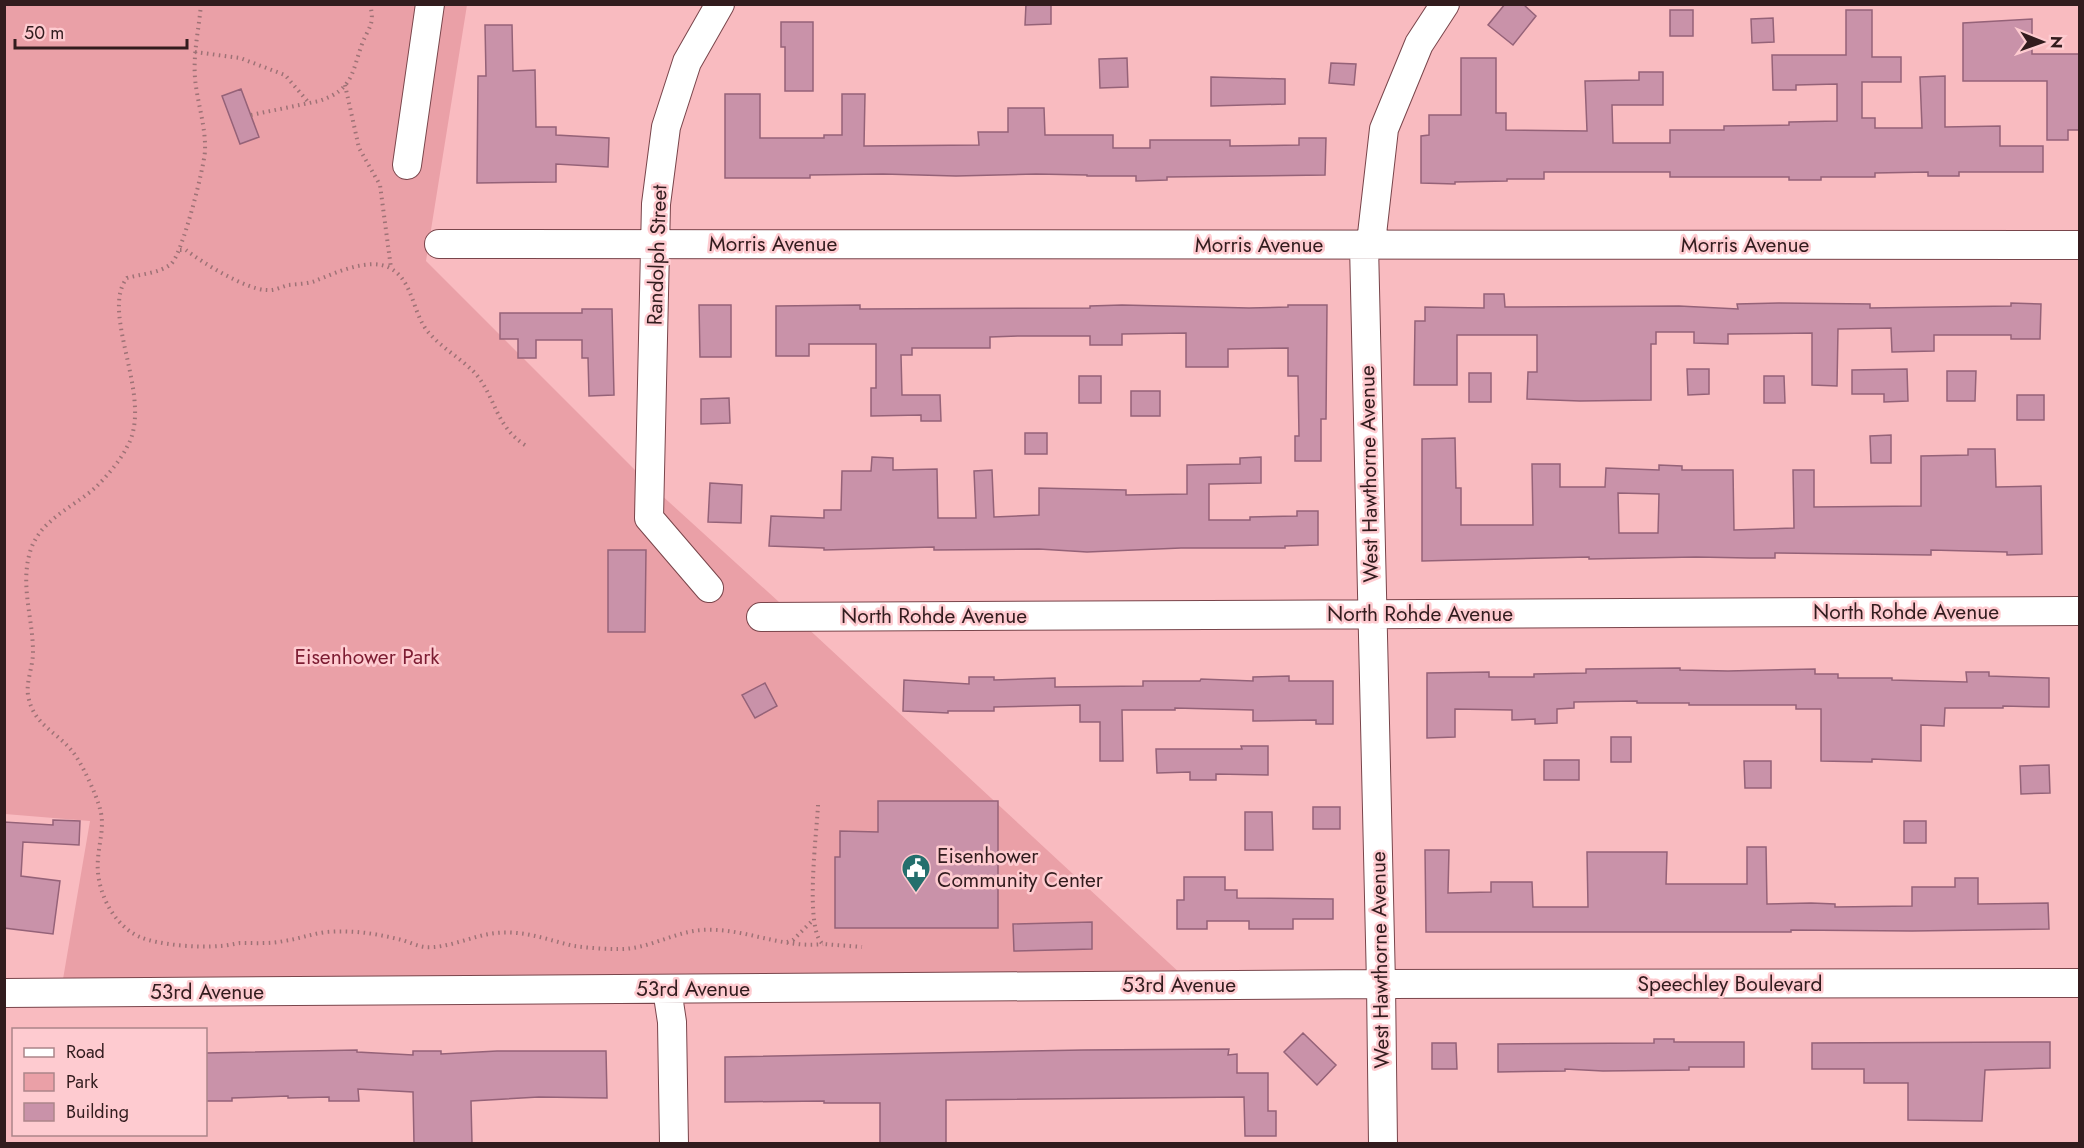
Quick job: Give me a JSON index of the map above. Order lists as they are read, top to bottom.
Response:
{
  "streets": {
    "street": [
      "Morris Avenue",
      "Randolph Street",
      "West Hawthorne Avenue",
      "North Rohde Avenue",
      "Speechley Boulevard",
      "53rd Avenue"
    ]
  },
  "crossings": [
    ["Morris Avenue", "Randolph Street"],
    ["Morris Avenue", "West Hawthorne Avenue"],
    ["West Hawthorne Avenue", "North Rohde Avenue"],
    ["West Hawthorne Avenue", "Speechley Boulevard"],
    ["West Hawthorne Avenue", "53rd Avenue"],
    ["Speechley Boulevard", "53rd Avenue"]
  ],
  "parks": ["Eisenhower Park"],
  "places": {
    "public building": ["Eisenhower Community Center"]
  },
  "legend": ["Road", "Park", "Building"],
  "scale_bar": "50 m",
  "north": "right"
}
